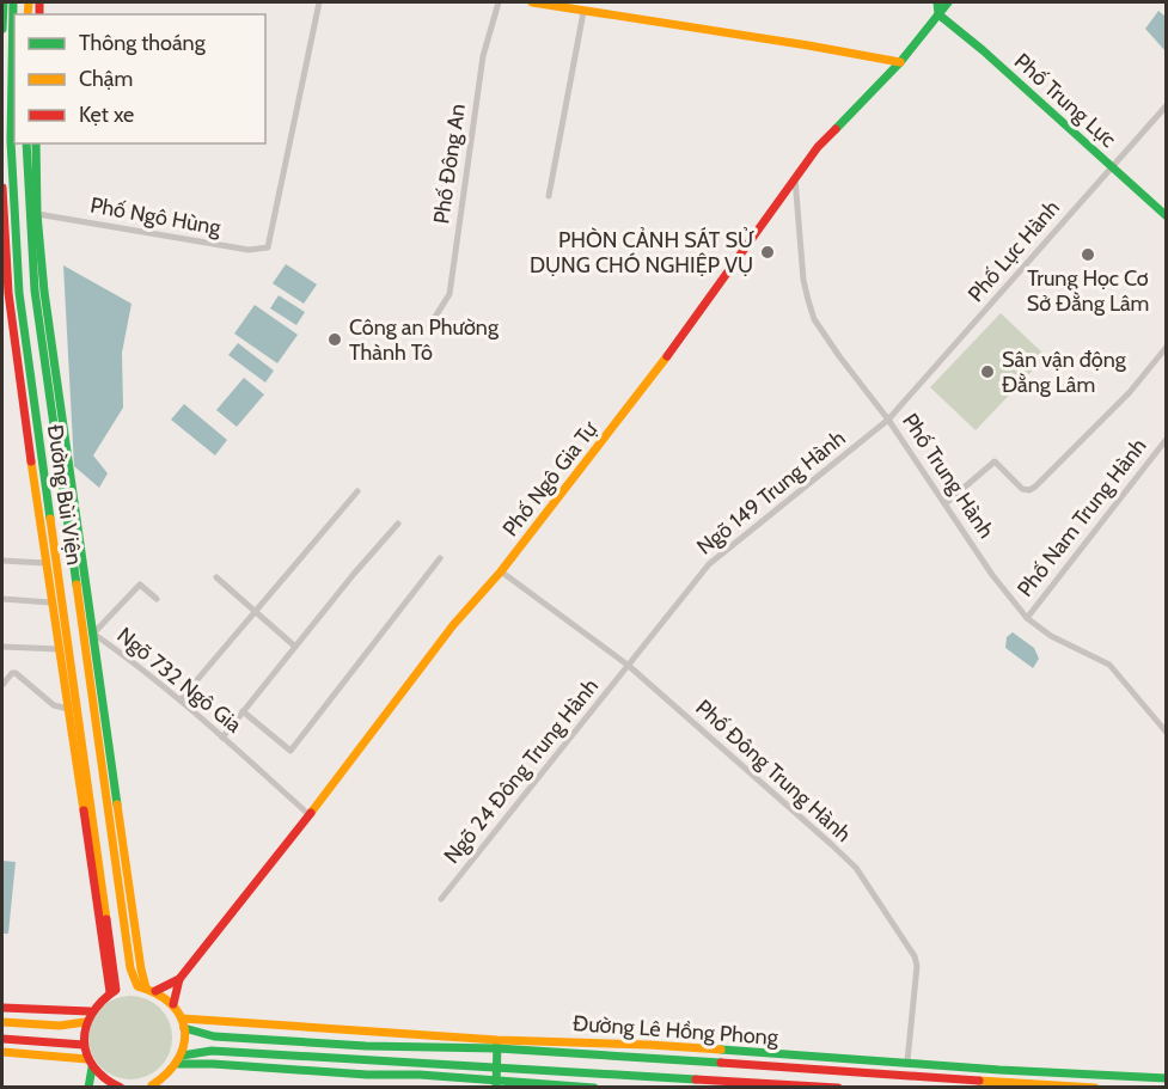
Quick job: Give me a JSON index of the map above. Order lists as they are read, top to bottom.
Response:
{
  "streets": {
    "main road": [
      "Phố Trung Lực",
      "Phố Ngô Gia Tự",
      "Đường Bùi Viện",
      "Đường Lê Hồng Phong"
    ],
    "street": [
      "Phố Đông An",
      "Phố Ngô Hùng",
      "Phố Lực Hành",
      "Phố Trung Hành",
      "Ngõ 149 Trung Hành",
      "Phố Nam Trung Hành",
      "Ngõ 732 Ngô Gia",
      "Ngõ 24 Đông Trung Hành",
      "Phố Đông Trung Hành"
    ]
  },
  "crossings": [
    ["Phố Trung Lực", "Phố Lực Hành"],
    ["Phố Trung Lực", "Phố Ngô Gia Tự"],
    ["Phố Ngô Hùng", "Đường Bùi Viện"],
    ["Phố Lực Hành", "Phố Trung Hành"],
    ["Phố Lực Hành", "Ngõ 149 Trung Hành"],
    ["Phố Trung Hành", "Phố Ngô Gia Tự"],
    ["Phố Trung Hành", "Ngõ 149 Trung Hành"],
    ["Phố Trung Hành", "Phố Nam Trung Hành"],
    ["Phố Ngô Gia Tự", "Ngõ 732 Ngô Gia"],
    ["Phố Ngô Gia Tự", "Phố Đông Trung Hành"],
    ["Ngõ 149 Trung Hành", "Ngõ 24 Đông Trung Hành"],
    ["Ngõ 149 Trung Hành", "Phố Đông Trung Hành"],
    ["Đường Bùi Viện", "Ngõ 732 Ngô Gia"],
    ["Ngõ 24 Đông Trung Hành", "Phố Đông Trung Hành"],
    ["Phố Đông Trung Hành", "Đường Lê Hồng Phong"]
  ],
  "places": [
    "PHÒN CẢNH SÁT SỬ DỤNG CHÓ NGHIỆP VỤ",
    "Trung Học Cơ Sở Đằng Lâm",
    "Công an Phường Thành Tô",
    "Sân vận động Đằng Lâm"
  ],
  "legend": ["Thông thoáng", "Chậm", "Kẹt xe"]
}
